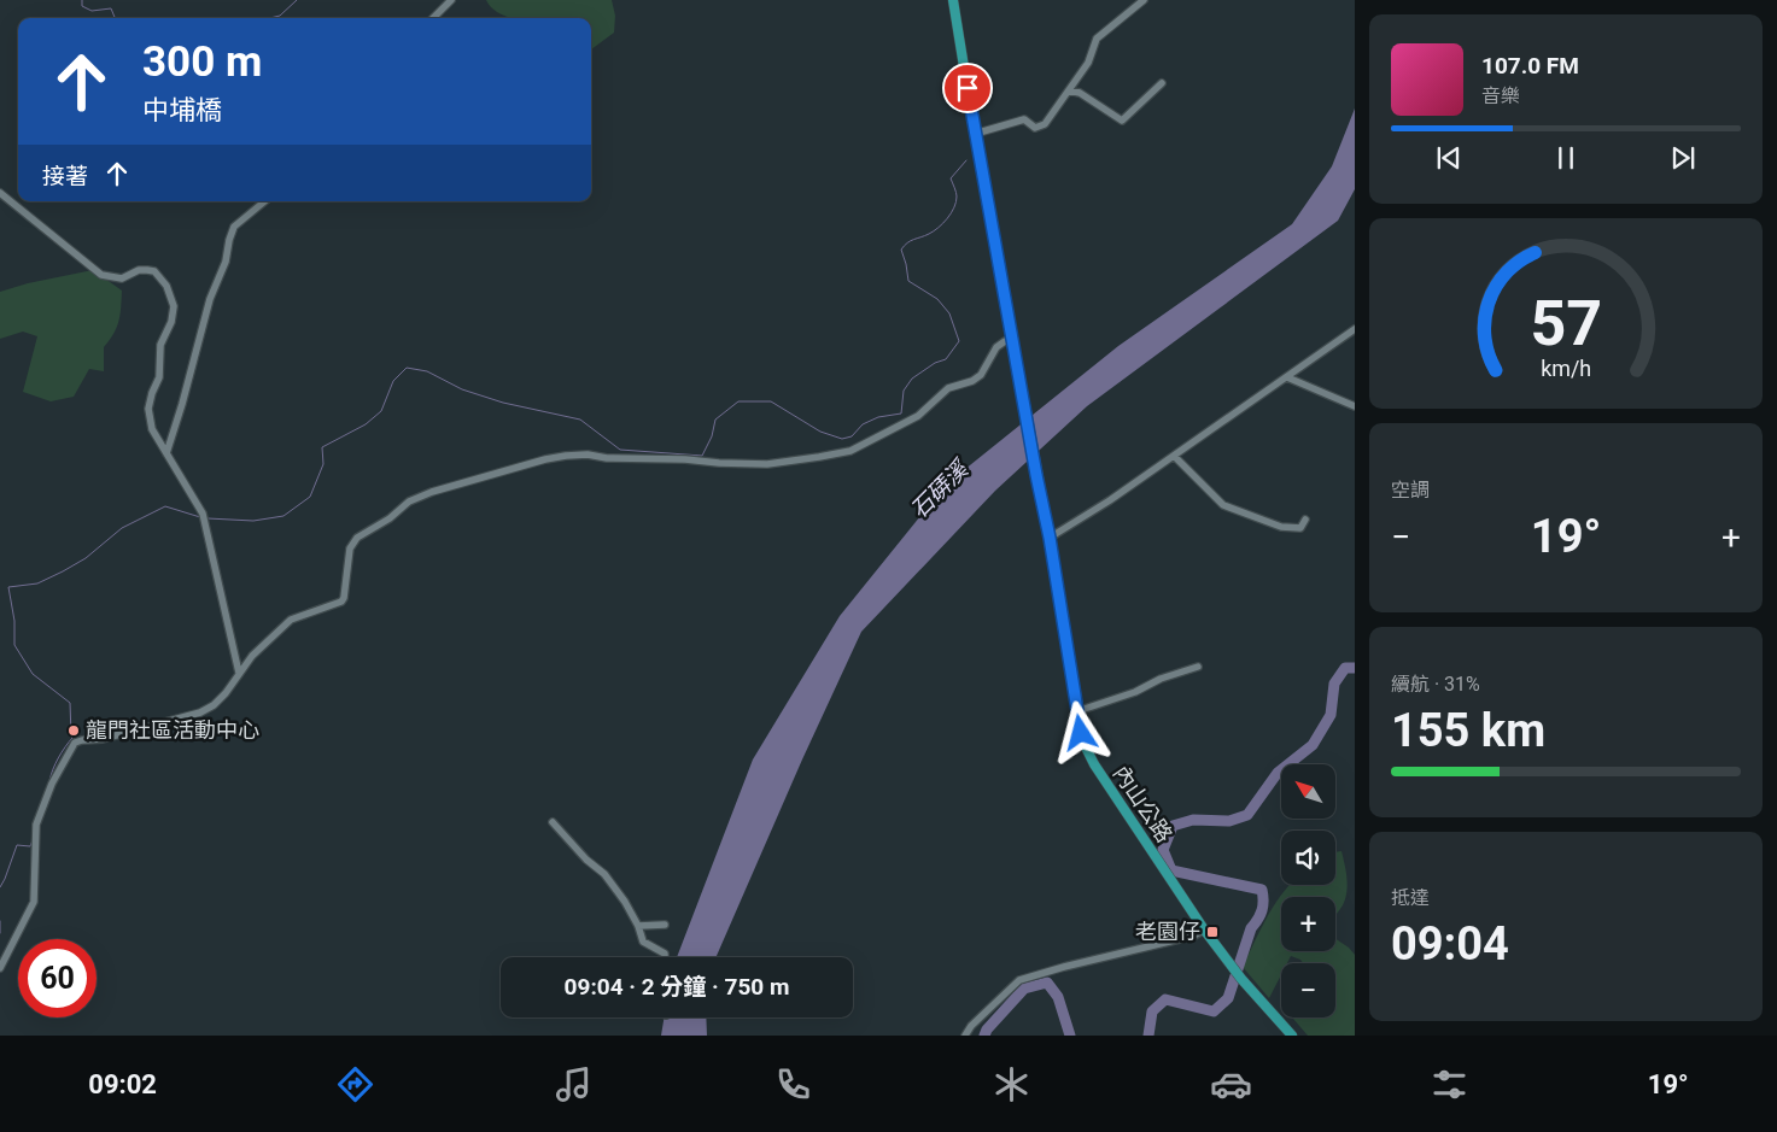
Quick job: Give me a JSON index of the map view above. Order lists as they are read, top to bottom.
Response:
{
  "streets": {
    "main road": ["內山公路"]
  },
  "water": ["石硦溪"],
  "places": {
    "other": ["龍門社區活動中心"],
    "transit": ["老園仔"]
  },
  "north": "top left",
  "page": {
    "turn": ["300 m", "中埔橋"],
    "song": ["107.0 FM", "音樂"],
    "then": "接著",
    "tile": [
      "空調",
      ["續航 · 31%", "155 km"],
      ["抵達", "09:04"]
    ],
    "heat": ["−", "19°", "+"],
    "map_buttons": ["+", "−"],
    "limit": "60",
    "trip": "09:04 · 2 分鐘 · 750 m",
    "tabs": ["09:02", "19°"],
    "gauge": ["57", "km/h"]
  }
}
